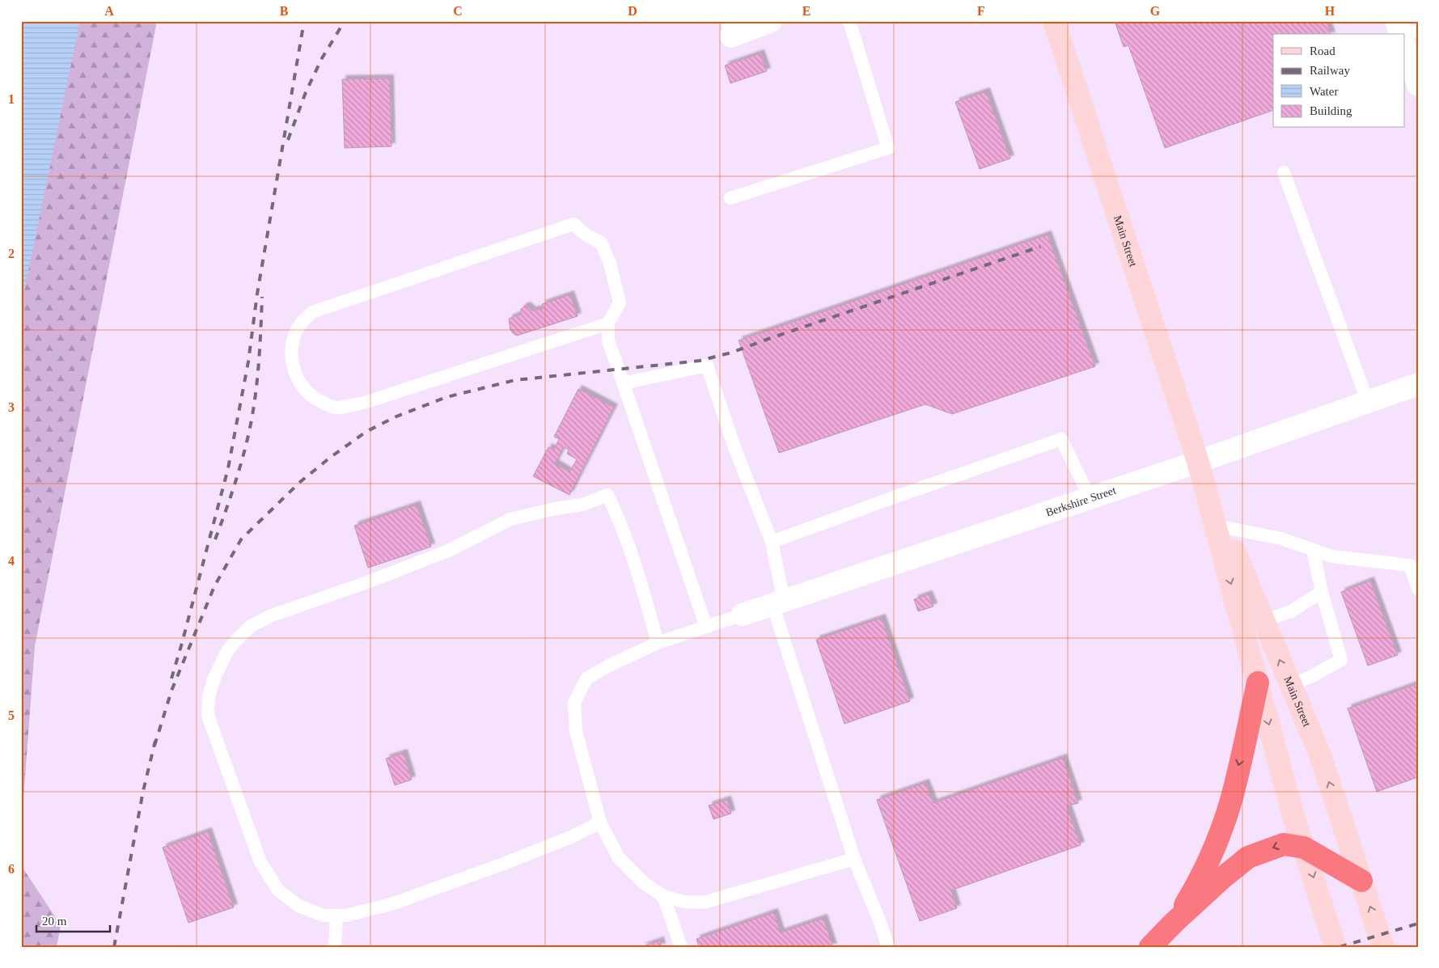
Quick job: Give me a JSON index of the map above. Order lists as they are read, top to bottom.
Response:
{
  "streets": {
    "main road": ["Main Street"],
    "street": ["Berkshire Street"]
  },
  "crossings": [
    ["Main Street", "Berkshire Street"]
  ],
  "legend": [
    "Road",
    "Railway",
    "Water",
    "Building"
  ],
  "scale_bar": "20 m",
  "grid": {
    "columns": [
      "A",
      "B",
      "C",
      "D",
      "E",
      "F",
      "G",
      "H"
    ],
    "rows": [
      "1",
      "2",
      "3",
      "4",
      "5",
      "6"
    ]
  }
}
